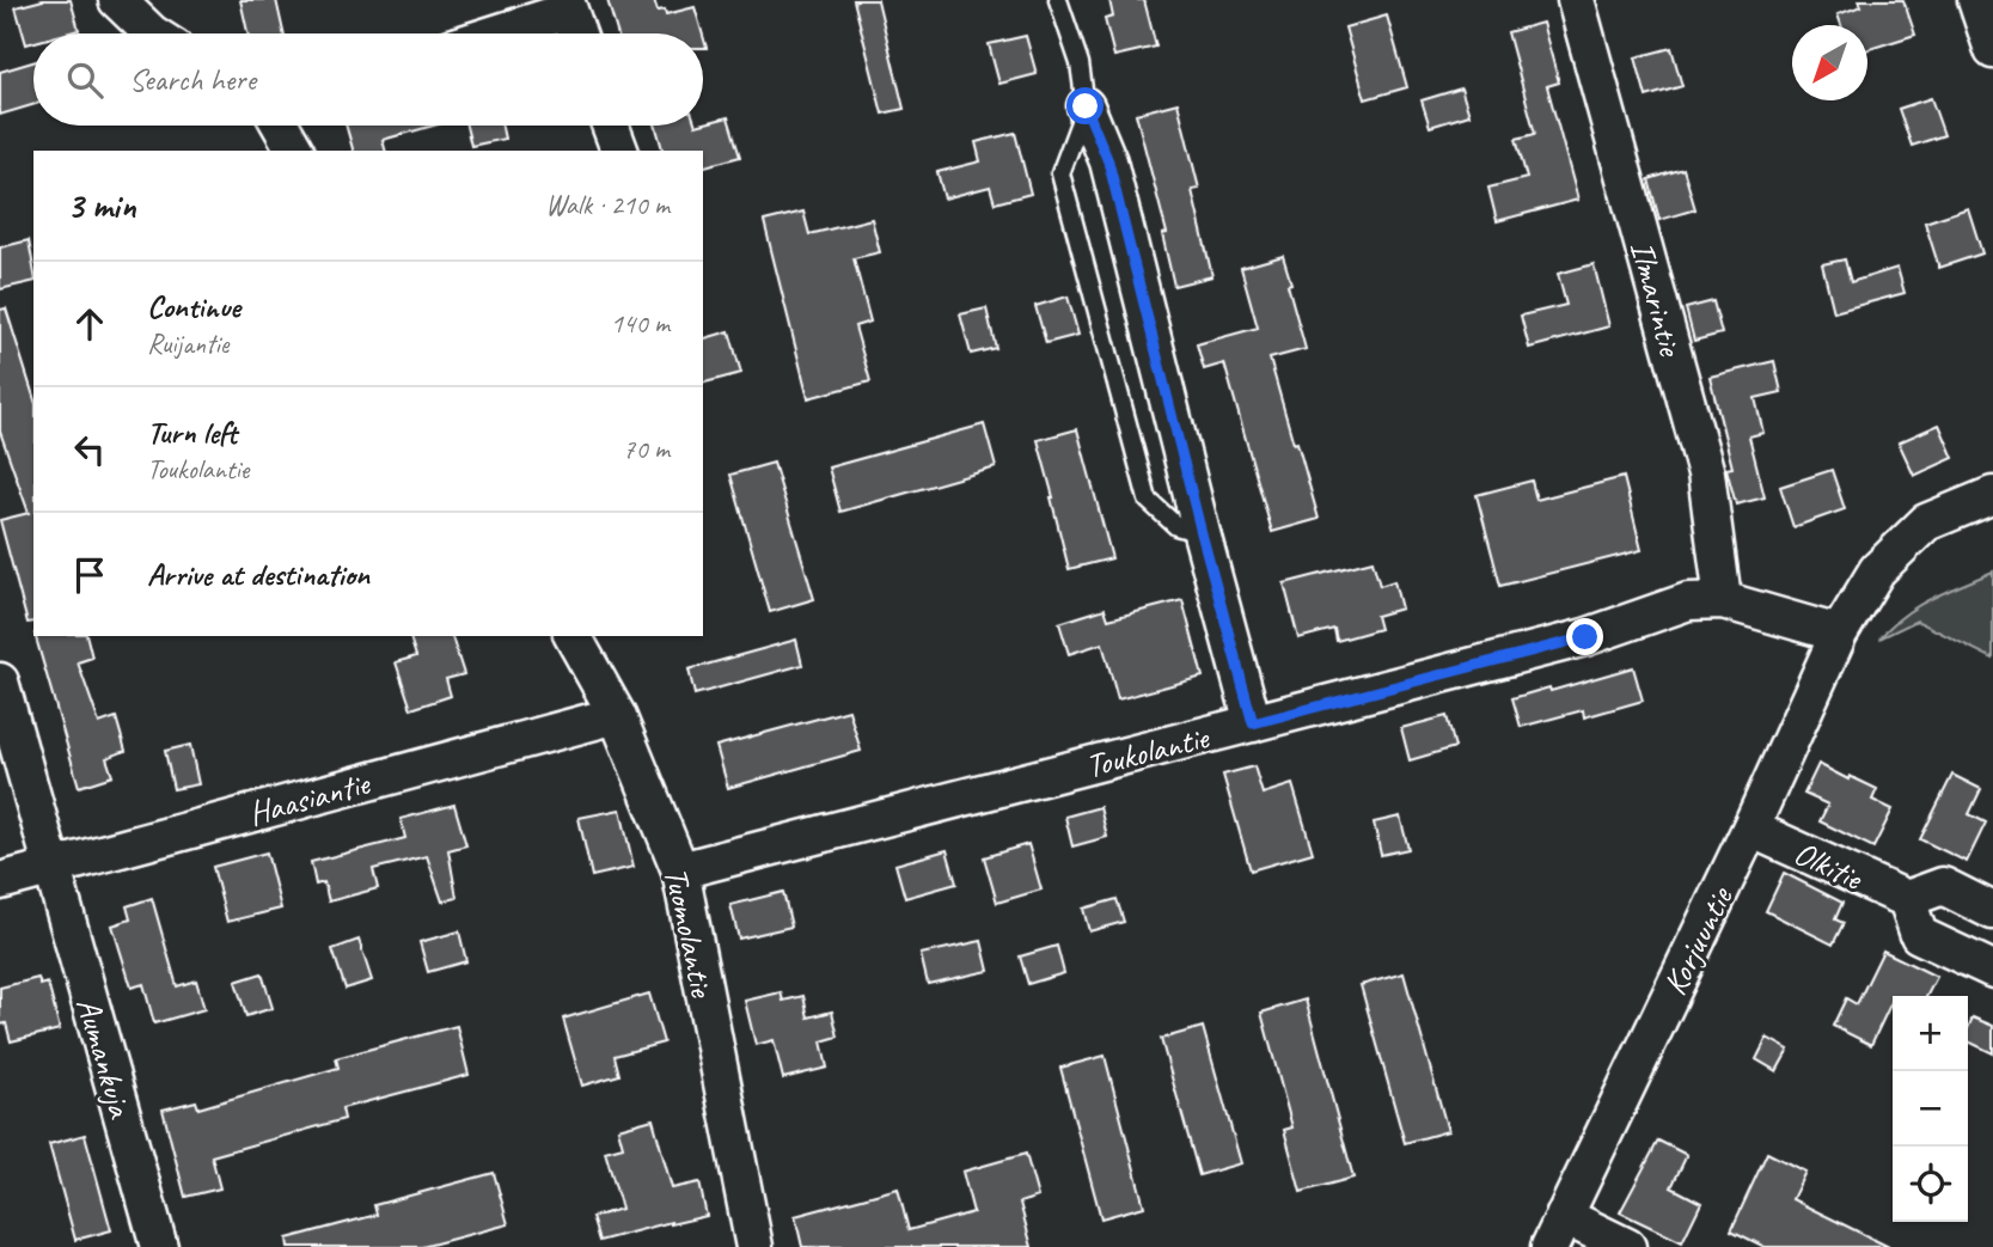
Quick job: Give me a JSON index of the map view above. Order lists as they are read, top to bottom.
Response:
{
  "streets": {
    "street": [
      "Ilmarintie",
      "Toukolantie",
      "Haasiantie",
      "Olkitie",
      "Tuomolantie",
      "Korjuuntie",
      "Aumankuja"
    ]
  },
  "crossings": [
    ["Ilmarintie", "Toukolantie"],
    ["Toukolantie", "Tuomolantie"],
    ["Toukolantie", "Korjuuntie"],
    ["Haasiantie", "Tuomolantie"],
    ["Haasiantie", "Aumankuja"],
    ["Olkitie", "Korjuuntie"]
  ],
  "north": "bottom left",
  "page": {
    "search": "Search here",
    "heading": ["3 min", "Walk · 210 m"],
    "list": [
      ["Continue", "Ruijantie", "140 m"],
      ["Turn left", "Toukolantie", "70 m"],
      "Arrive at destination"
    ],
    "map_buttons": ["+", "−"]
  }
}
